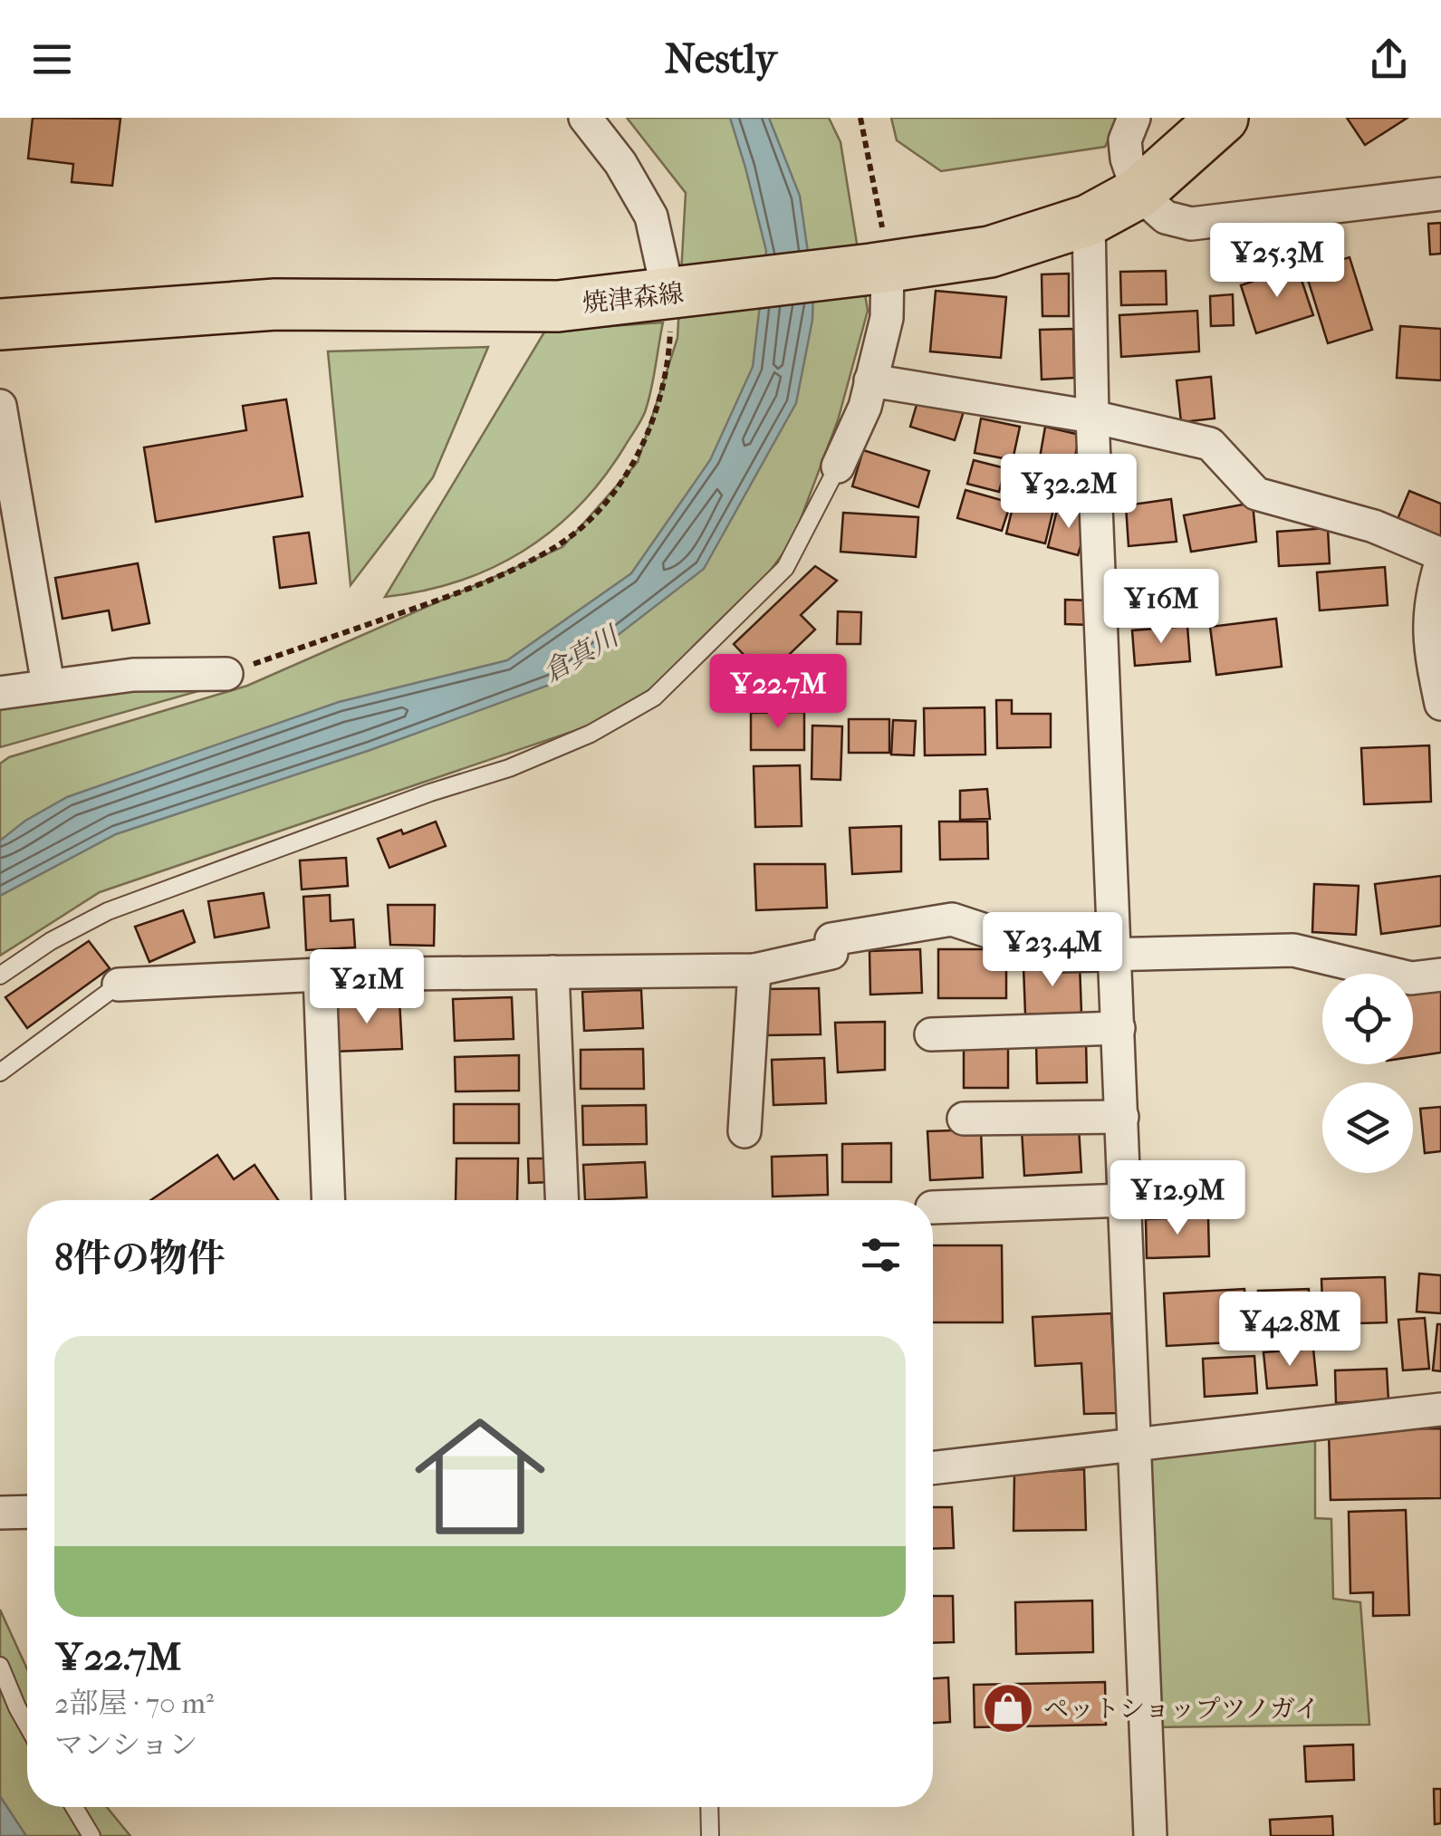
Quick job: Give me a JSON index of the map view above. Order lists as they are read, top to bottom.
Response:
{
  "streets": {
    "main road": ["焼津森線"]
  },
  "water": ["倉真川"],
  "places": {
    "shop": ["ペットショップツノガイ"]
  },
  "page": {
    "header": "Nestly",
    "price": [
      "¥25.3M",
      "¥32.2M",
      "¥16M",
      "¥22.7M",
      "¥23.4M",
      "¥21M",
      "¥12.9M",
      "¥42.8M"
    ],
    "heading": "8件の物件",
    "list": [
      {
        "name": "¥22.7M",
        "note": "2部屋 · 70 m² · マンション"
      }
    ]
  }
}
